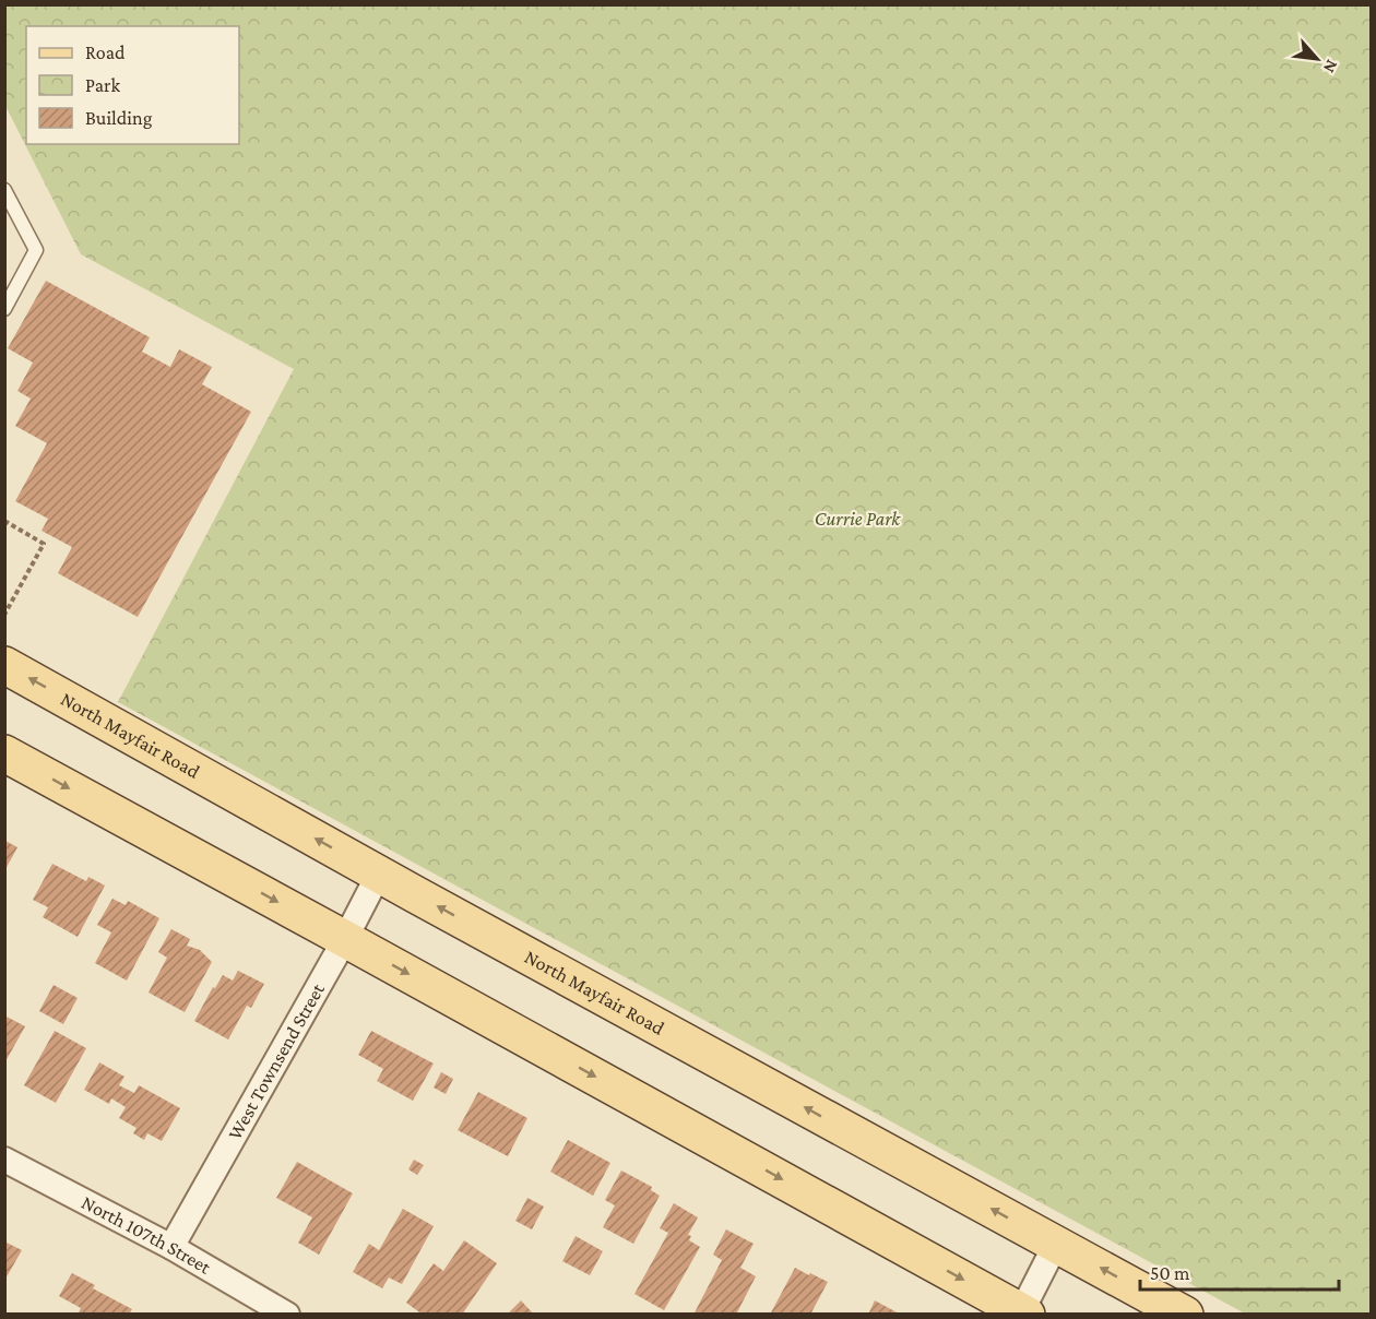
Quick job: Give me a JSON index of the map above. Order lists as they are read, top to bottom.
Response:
{
  "streets": {
    "main road": ["North Mayfair Road"],
    "street": ["West Townsend Street", "North 107th Street"]
  },
  "crossings": [
    ["North Mayfair Road", "West Townsend Street"],
    ["West Townsend Street", "North 107th Street"]
  ],
  "parks": ["Currie Park"],
  "legend": ["Road", "Park", "Building"],
  "scale_bar": "50 m",
  "north": "bottom right"
}
